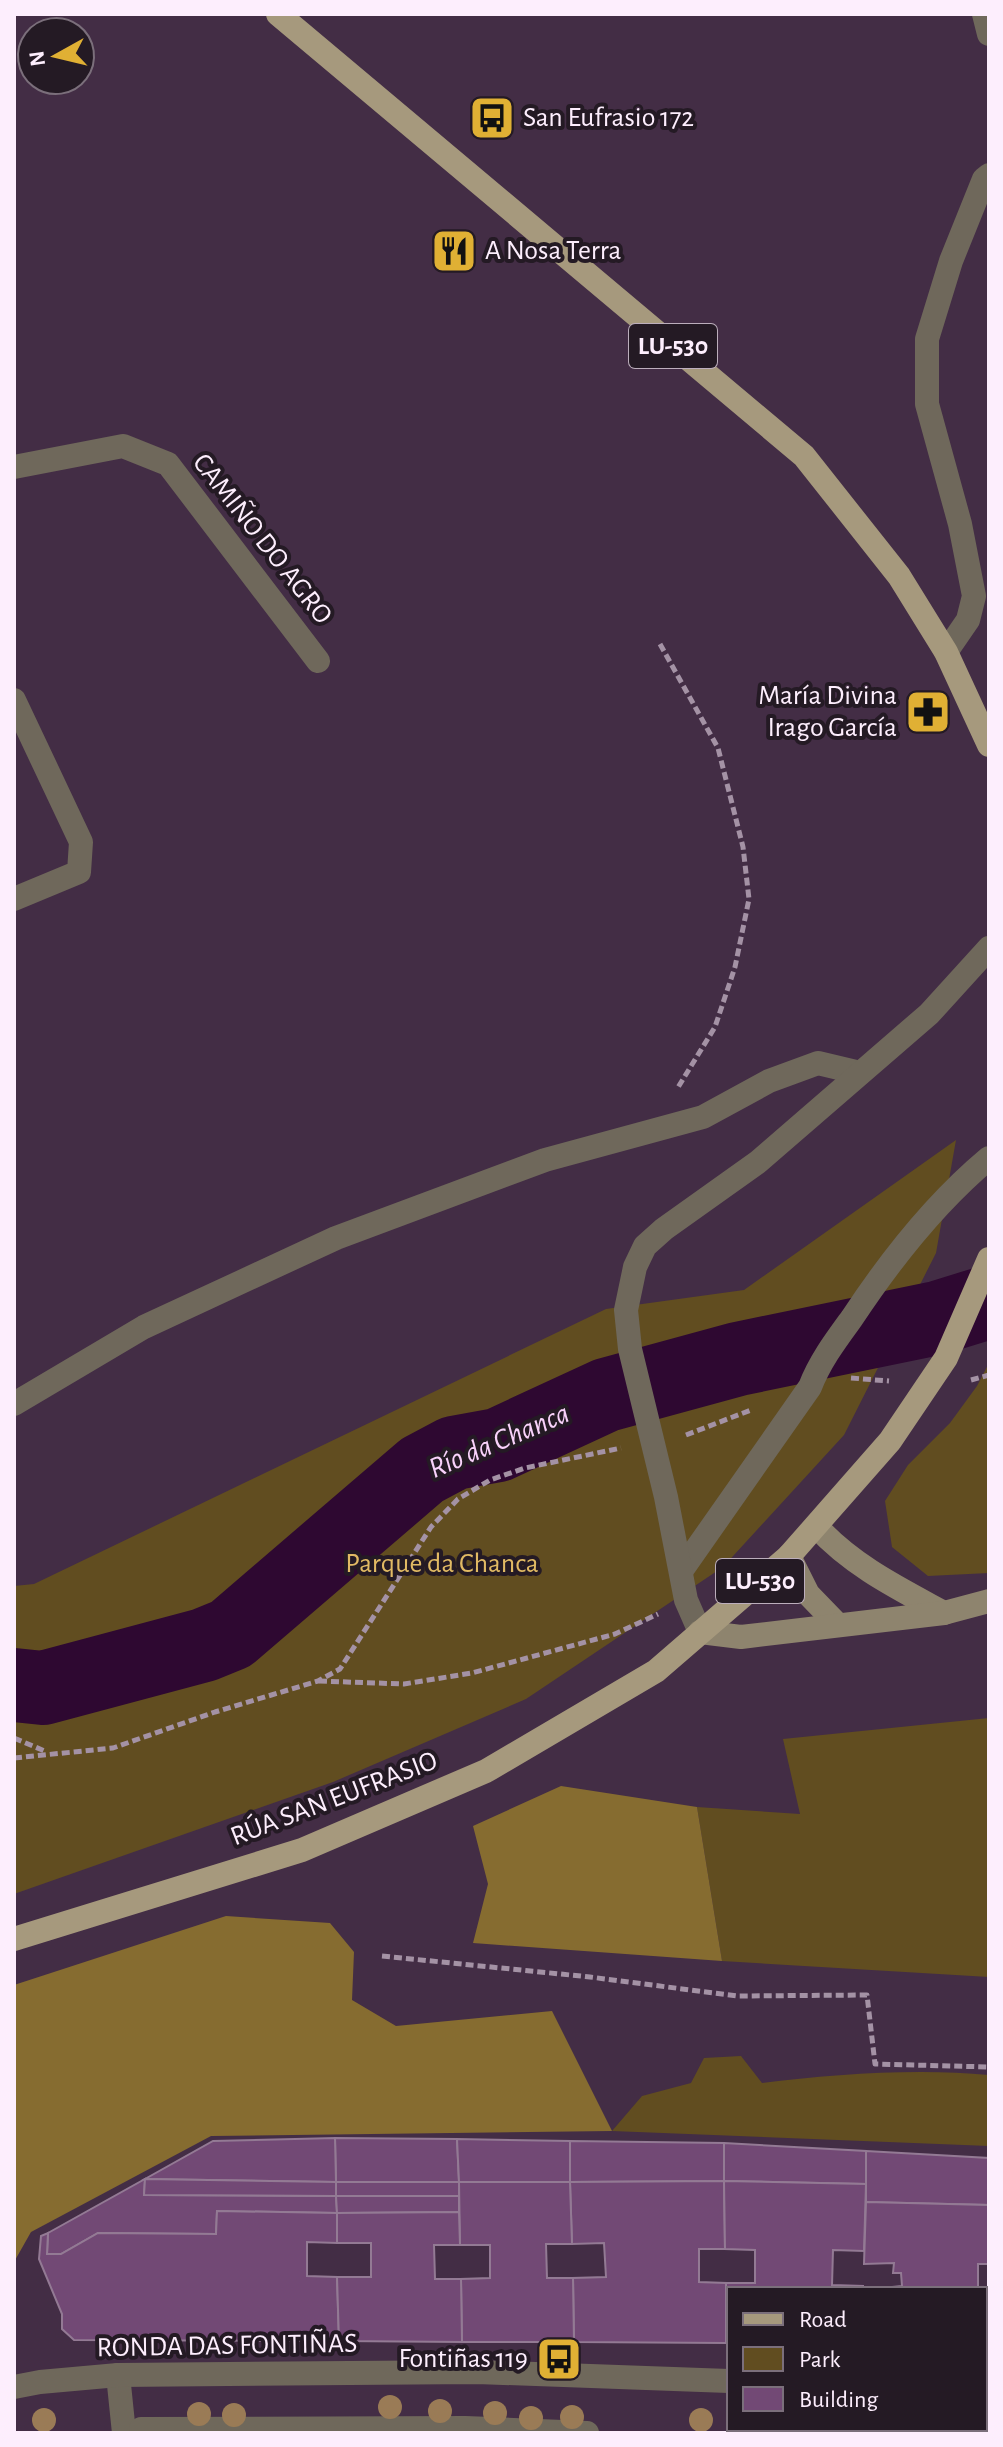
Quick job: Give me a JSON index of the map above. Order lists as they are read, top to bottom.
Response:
{
  "streets": {
    "main road": ["LU-530", "RÚA SAN EUFRASIO"],
    "street": ["CAMIÑO DO AGRO", "RONDA DAS FONTIÑAS"]
  },
  "crossings": [
    ["LU-530", "RÚA SAN EUFRASIO"]
  ],
  "water": ["Río da Chanca"],
  "parks": ["Parque da Chanca"],
  "places": {
    "bus stop": ["San Eufrasio 172", "Fontiñas 119"],
    "restaurant": ["A Nosa Terra"],
    "pharmacy": ["María Divina Irago García"]
  },
  "legend": ["Road", "Park", "Building"],
  "north": "left"
}
